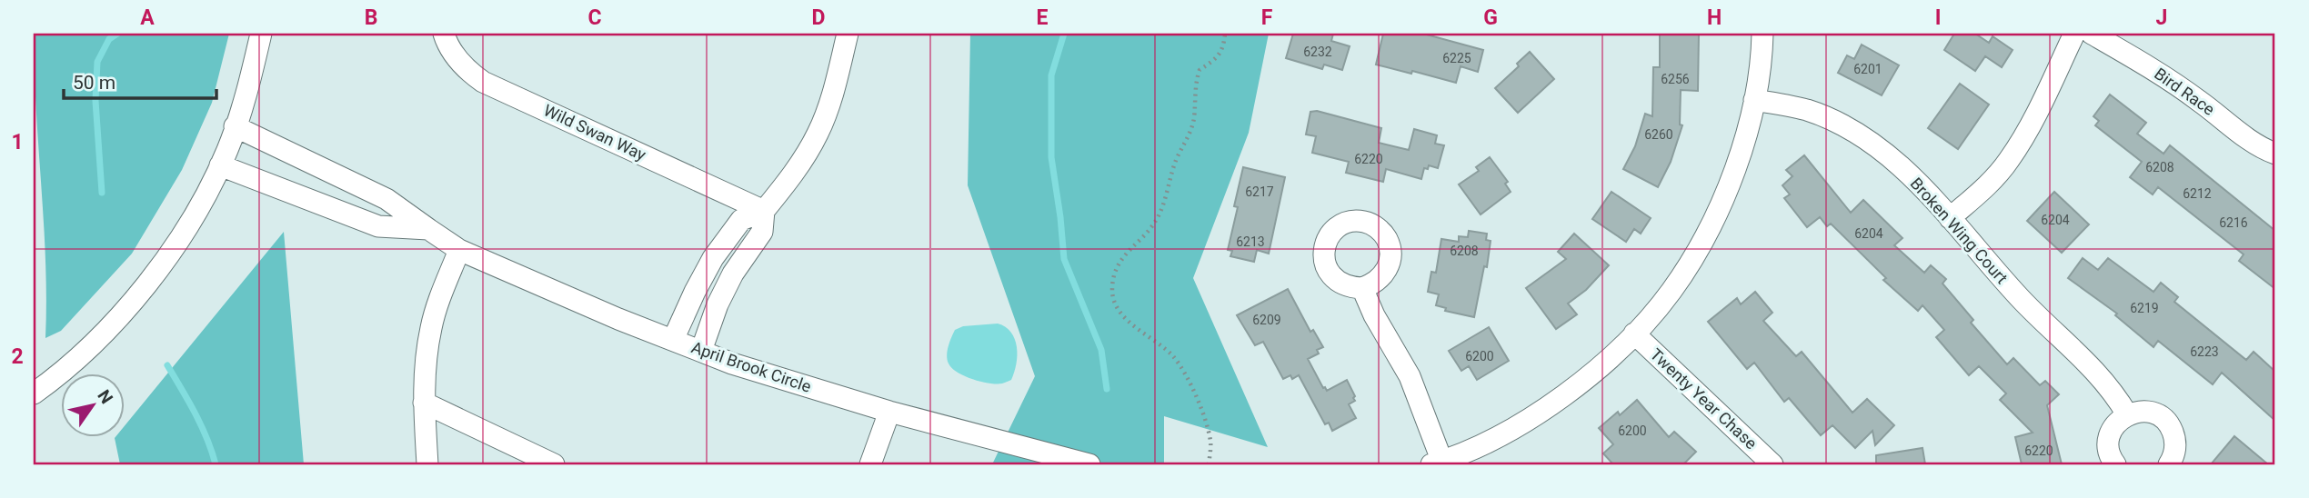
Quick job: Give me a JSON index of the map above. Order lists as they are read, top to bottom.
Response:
{
  "streets": {
    "street": [
      "Bird Race",
      "Wild Swan Way",
      "Broken Wing Court",
      "April Brook Circle",
      "Twenty Year Chase"
    ]
  },
  "house_numbers": [
    "6232",
    "6225",
    "6201",
    "6256",
    "6260",
    "6220",
    "6208",
    "6217",
    "6212",
    "6204",
    "6216",
    "6204",
    "6213",
    "6208",
    "6219",
    "6209",
    "6223",
    "6200",
    "6200",
    "6220"
  ],
  "scale_bar": "50 m",
  "north": "top right",
  "grid": {
    "columns": [
      "A",
      "B",
      "C",
      "D",
      "E",
      "F",
      "G",
      "H",
      "I",
      "J"
    ],
    "rows": ["1", "2"]
  }
}
